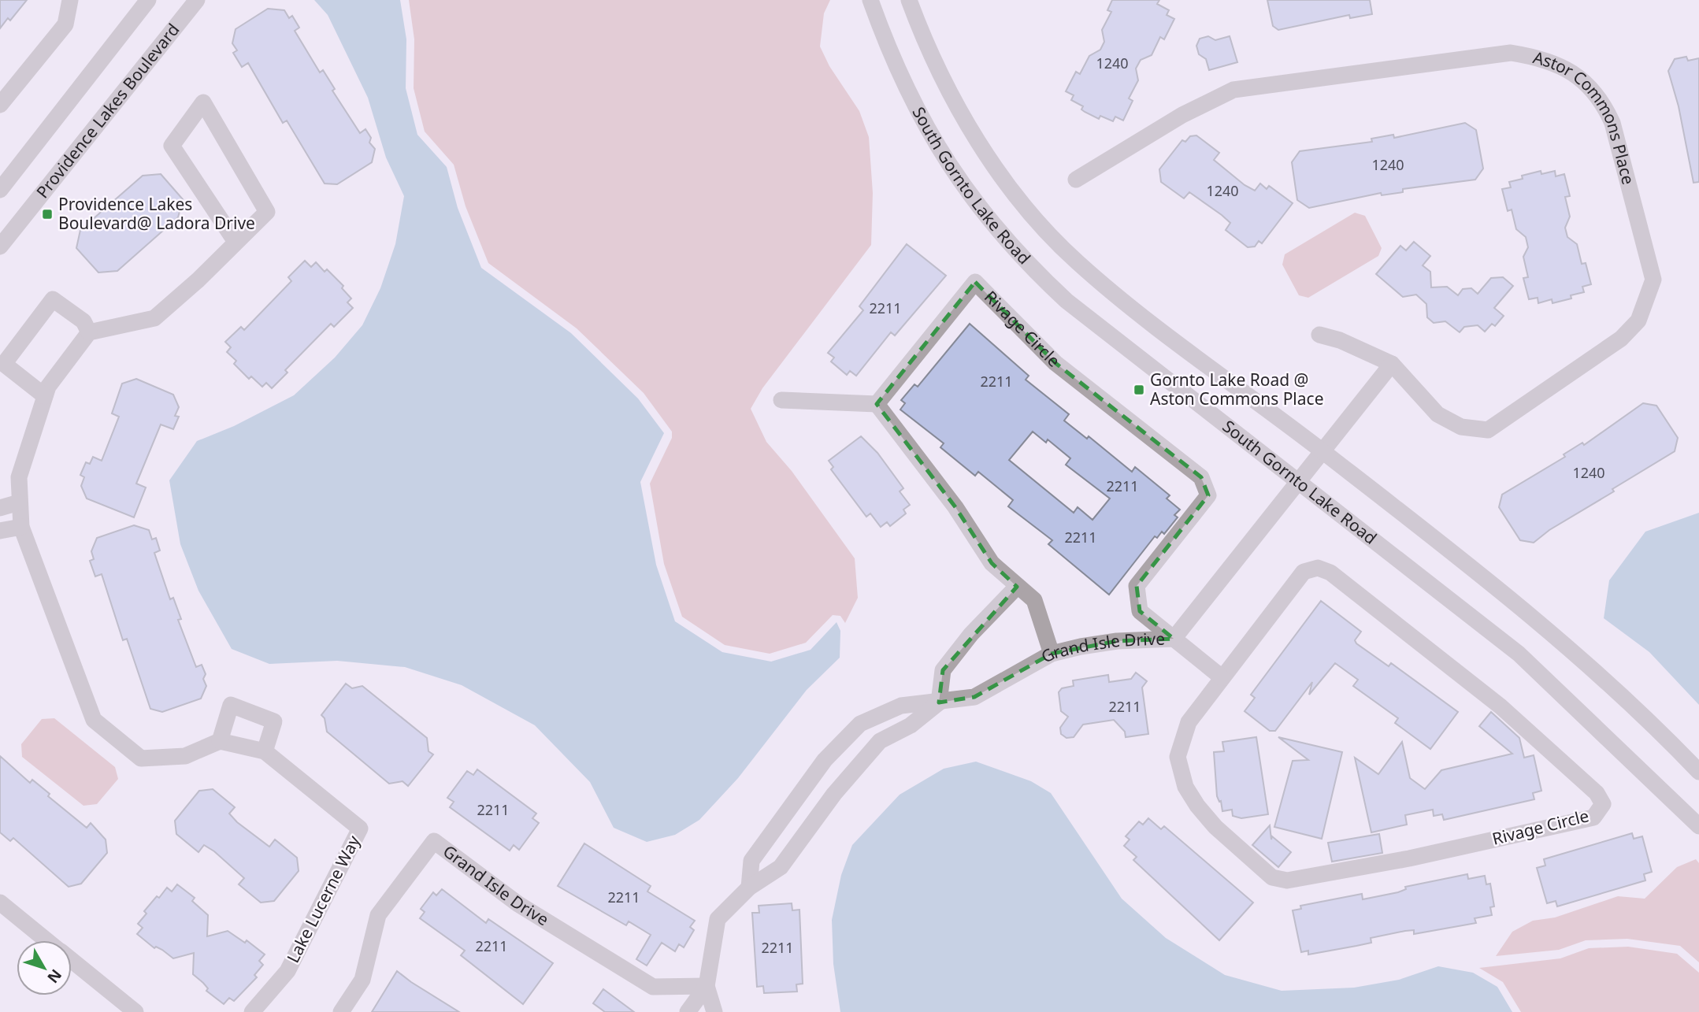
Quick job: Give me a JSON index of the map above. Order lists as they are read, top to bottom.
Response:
{
  "streets": {
    "street": [
      "Providence Lakes Boulevard",
      "Astor Commons Place",
      "South Gornto Lake Road",
      "Rivage Circle",
      "Grand Isle Drive",
      "Lake Lucerne Way"
    ]
  },
  "crossings": [
    ["South Gornto Lake Road", "Grand Isle Drive"],
    ["Rivage Circle", "Grand Isle Drive"]
  ],
  "places": {
    "transit": ["Providence Lakes Boulevard@ Ladora Drive", "Gornto Lake Road @ Aston Commons Place"]
  },
  "house_numbers": [
    "1240",
    "1240",
    "1240",
    "2211",
    "2211",
    "1240",
    "2211",
    "2211",
    "2211",
    "2211",
    "2211",
    "2211",
    "2211"
  ],
  "north": "bottom right"
}
